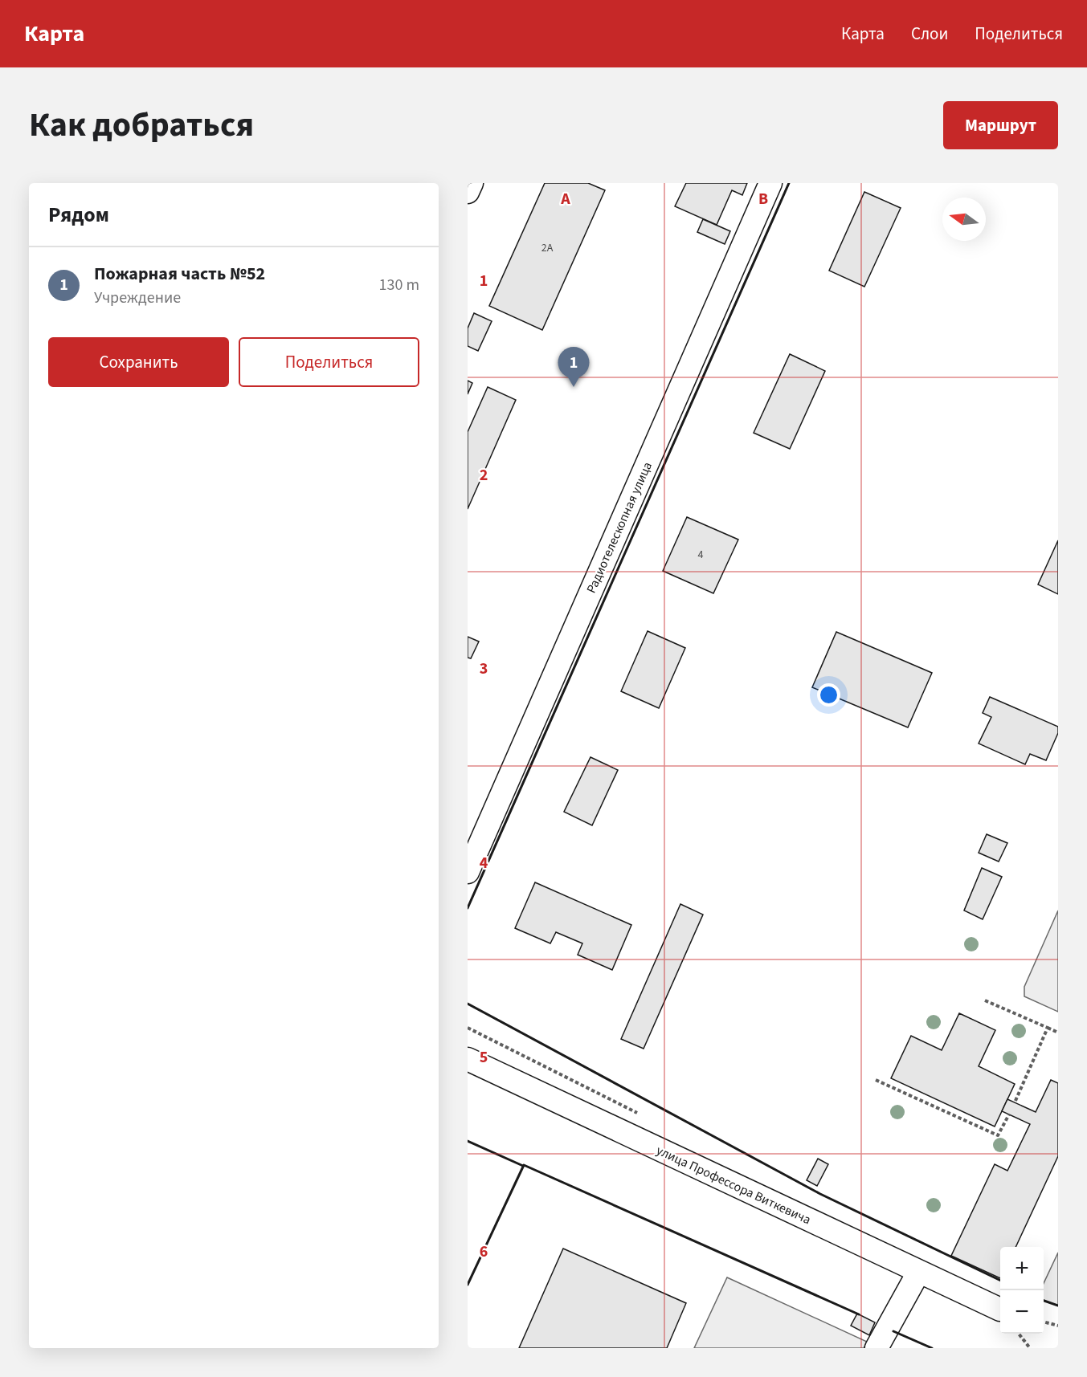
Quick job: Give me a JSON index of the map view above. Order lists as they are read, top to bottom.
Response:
{
  "streets": {
    "street": ["Радиотелескопная улица", "улица Профессора Виткевича"]
  },
  "house_numbers": ["2А", "4"],
  "north": "left",
  "page": {
    "header": "Карта",
    "nav": ["Карта", "Слои", "Поделиться"],
    "title": "Как добраться",
    "buttons": [
      "Маршрут",
      ["Сохранить", "Поделиться"]
    ],
    "heading": "Рядом",
    "list": [
      {
        "mark": "1",
        "name": "Пожарная часть №52",
        "note": "Учреждение",
        "value": "130 m"
      }
    ],
    "pins": "1",
    "map_buttons": ["+", "−"]
  },
  "grid": {
    "columns": ["A", "B"],
    "rows": [
      "1",
      "2",
      "3",
      "4",
      "5",
      "6"
    ]
  }
}
